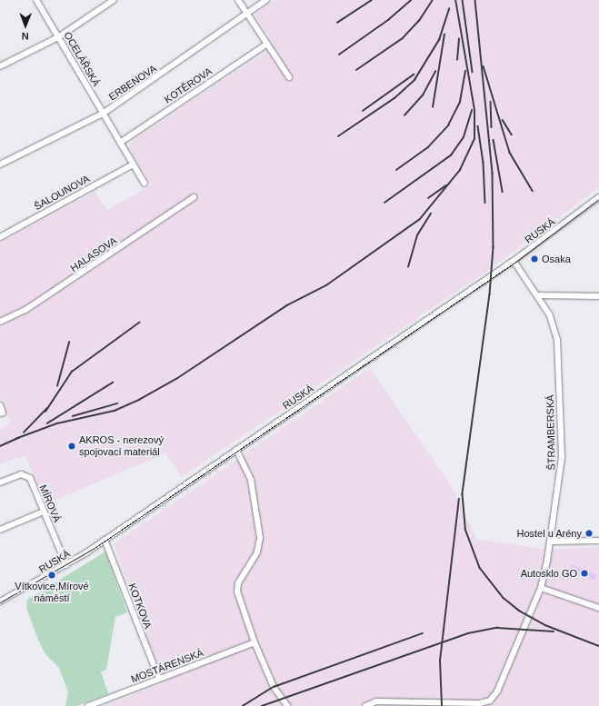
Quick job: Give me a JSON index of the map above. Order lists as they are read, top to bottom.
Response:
{
  "streets": {
    "street": [
      "OCELÁŘSKÁ",
      "ERBENOVA",
      "KOTĚROVA",
      "ŠALOUNOVA",
      "RUSKÁ",
      "HALASOVA",
      "ŠTRAMBERSKÁ",
      "MÍROVÁ",
      "KOTKOVA",
      "MOSTÁRENSKÁ"
    ]
  },
  "crossings": [
    ["OCELÁŘSKÁ", "ERBENOVA"],
    ["OCELÁŘSKÁ", "KOTĚROVA"],
    ["OCELÁŘSKÁ", "ŠALOUNOVA"],
    ["RUSKÁ", "ŠTRAMBERSKÁ"],
    ["RUSKÁ", "MÍROVÁ"],
    ["RUSKÁ", "KOTKOVA"],
    ["KOTKOVA", "MOSTÁRENSKÁ"]
  ],
  "places": [
    "Osaka",
    "AKROS - nerezový spojovací materiál",
    "Hostel u Arény",
    "Autosklo GO",
    "Vítkovice,Mírové náměstí"
  ],
  "north": "bottom"
}
